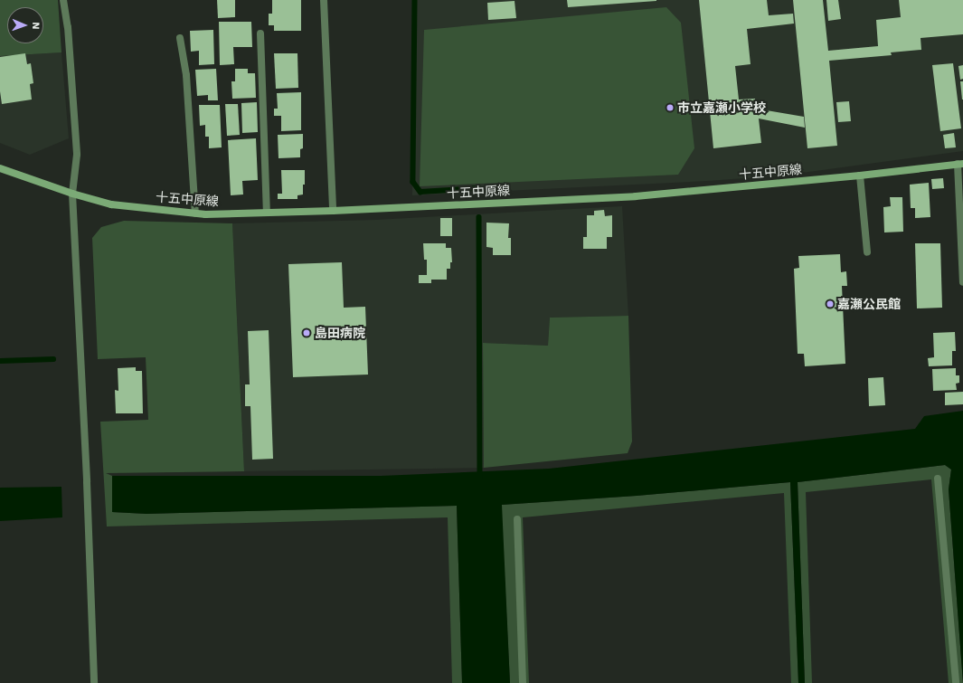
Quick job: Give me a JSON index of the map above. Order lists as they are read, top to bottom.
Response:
{
  "streets": {
    "main road": ["十五中原線"]
  },
  "places": ["市立嘉瀬小学校", "嘉瀬公民館", "島田病院"],
  "north": "right"
}
